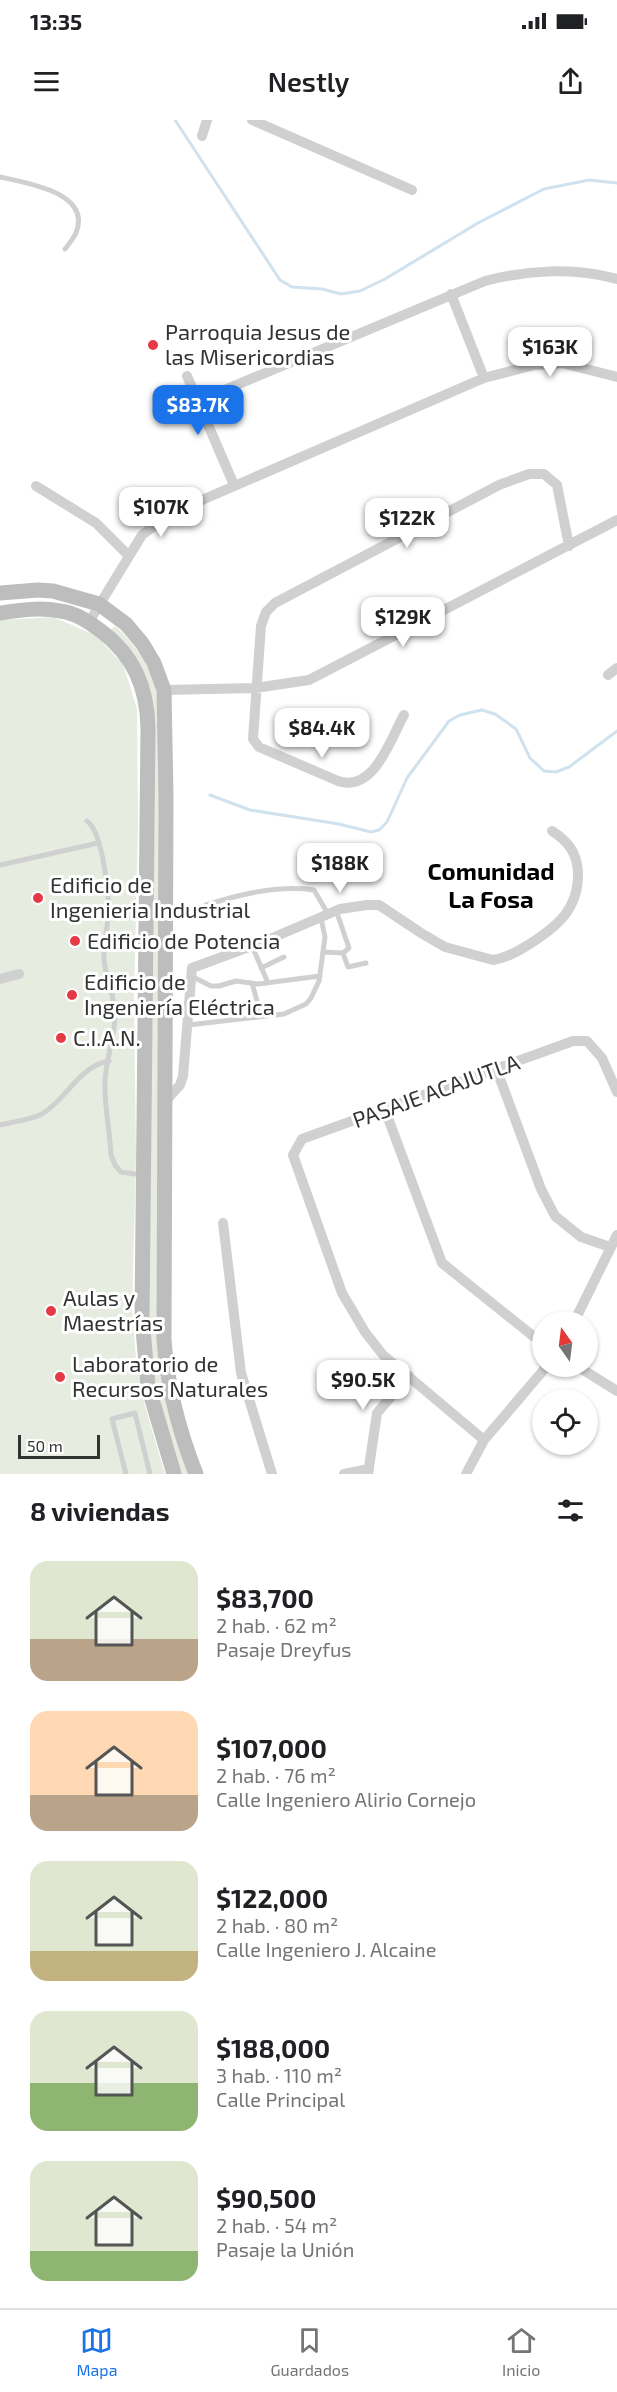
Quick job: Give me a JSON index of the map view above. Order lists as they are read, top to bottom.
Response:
{
  "streets": {
    "street": ["PASAJE ACAJUTLA"]
  },
  "districts": ["Comunidad La Fosa"],
  "places": [
    "Parroquia Jesus de las Misericordias",
    "Edificio de Ingenieria Industrial",
    "Edificio de Potencia",
    "Edificio de Ingeniería Eléctrica",
    "C.I.A.N.",
    "Aulas y Maestrías",
    "Laboratorio de Recursos Naturales"
  ],
  "scale_bar": "50 m",
  "north": "top",
  "page": {
    "status": "13:35",
    "header": "Nestly",
    "price": [
      "$163K",
      "$83.7K",
      "$107K",
      "$122K",
      "$129K",
      "$84.4K",
      "$188K",
      "$90.5K"
    ],
    "scale": "50 m",
    "heading": "8 viviendas",
    "list": [
      {
        "name": "$83,700",
        "note": "2 hab. · 62 m² · Pasaje Dreyfus"
      },
      {
        "name": "$107,000",
        "note": "2 hab. · 76 m² · Calle Ingeniero Alirio Cornejo"
      },
      {
        "name": "$122,000",
        "note": "2 hab. · 80 m² · Calle Ingeniero J. Alcaine"
      },
      {
        "name": "$188,000",
        "note": "3 hab. · 110 m² · Calle Principal"
      },
      {
        "name": "$90,500",
        "note": "2 hab. · 54 m² · Pasaje la Unión"
      }
    ],
    "tabs": ["Mapa", "Guardados", "Inicio"]
  }
}
